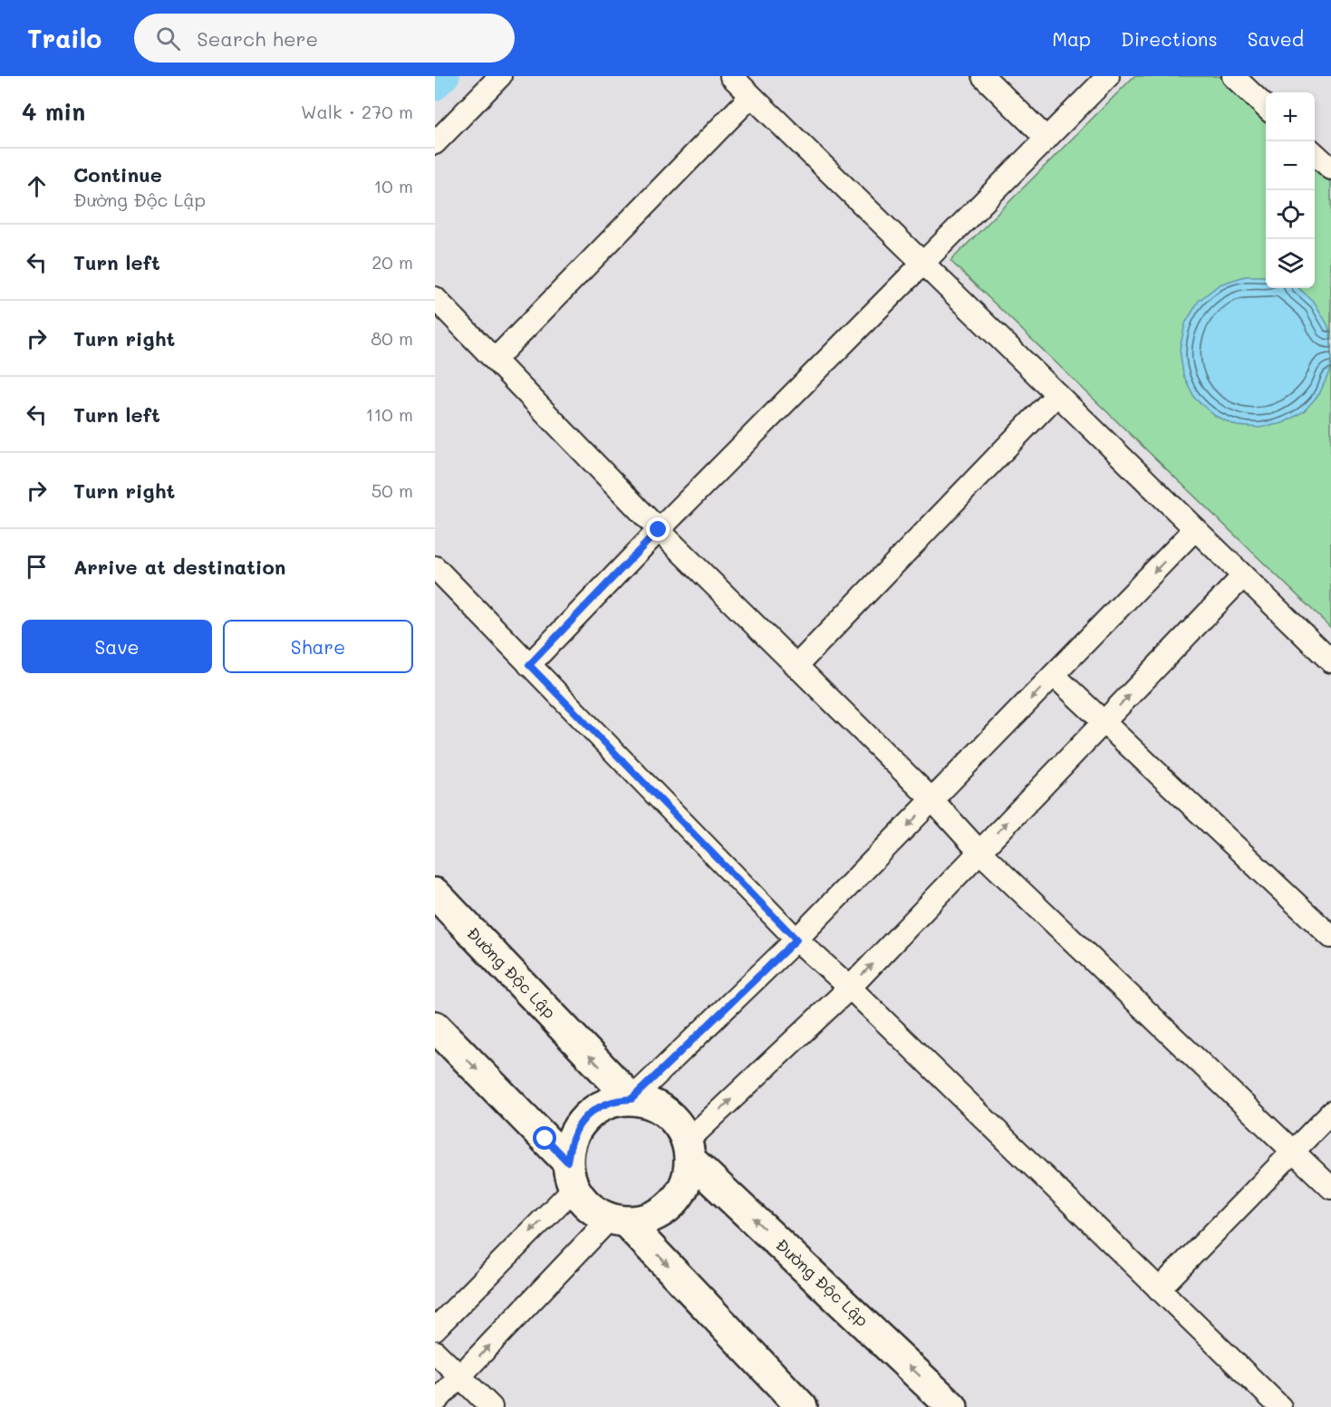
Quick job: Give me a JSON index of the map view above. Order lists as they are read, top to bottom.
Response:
{
  "streets": {
    "street": ["Đường Độc Lập"]
  },
  "page": {
    "header": "Trailo",
    "search": "Search here",
    "nav": ["Map", "Directions", "Saved"],
    "heading": ["4 min", "Walk · 270 m"],
    "map_buttons": ["+", "−"],
    "list": [
      ["Continue", "Đường Độc Lập", "10 m"],
      ["Turn left", "20 m"],
      ["Turn right", "80 m"],
      ["Turn left", "110 m"],
      ["Turn right", "50 m"],
      "Arrive at destination"
    ],
    "buttons": ["Save", "Share"]
  }
}
